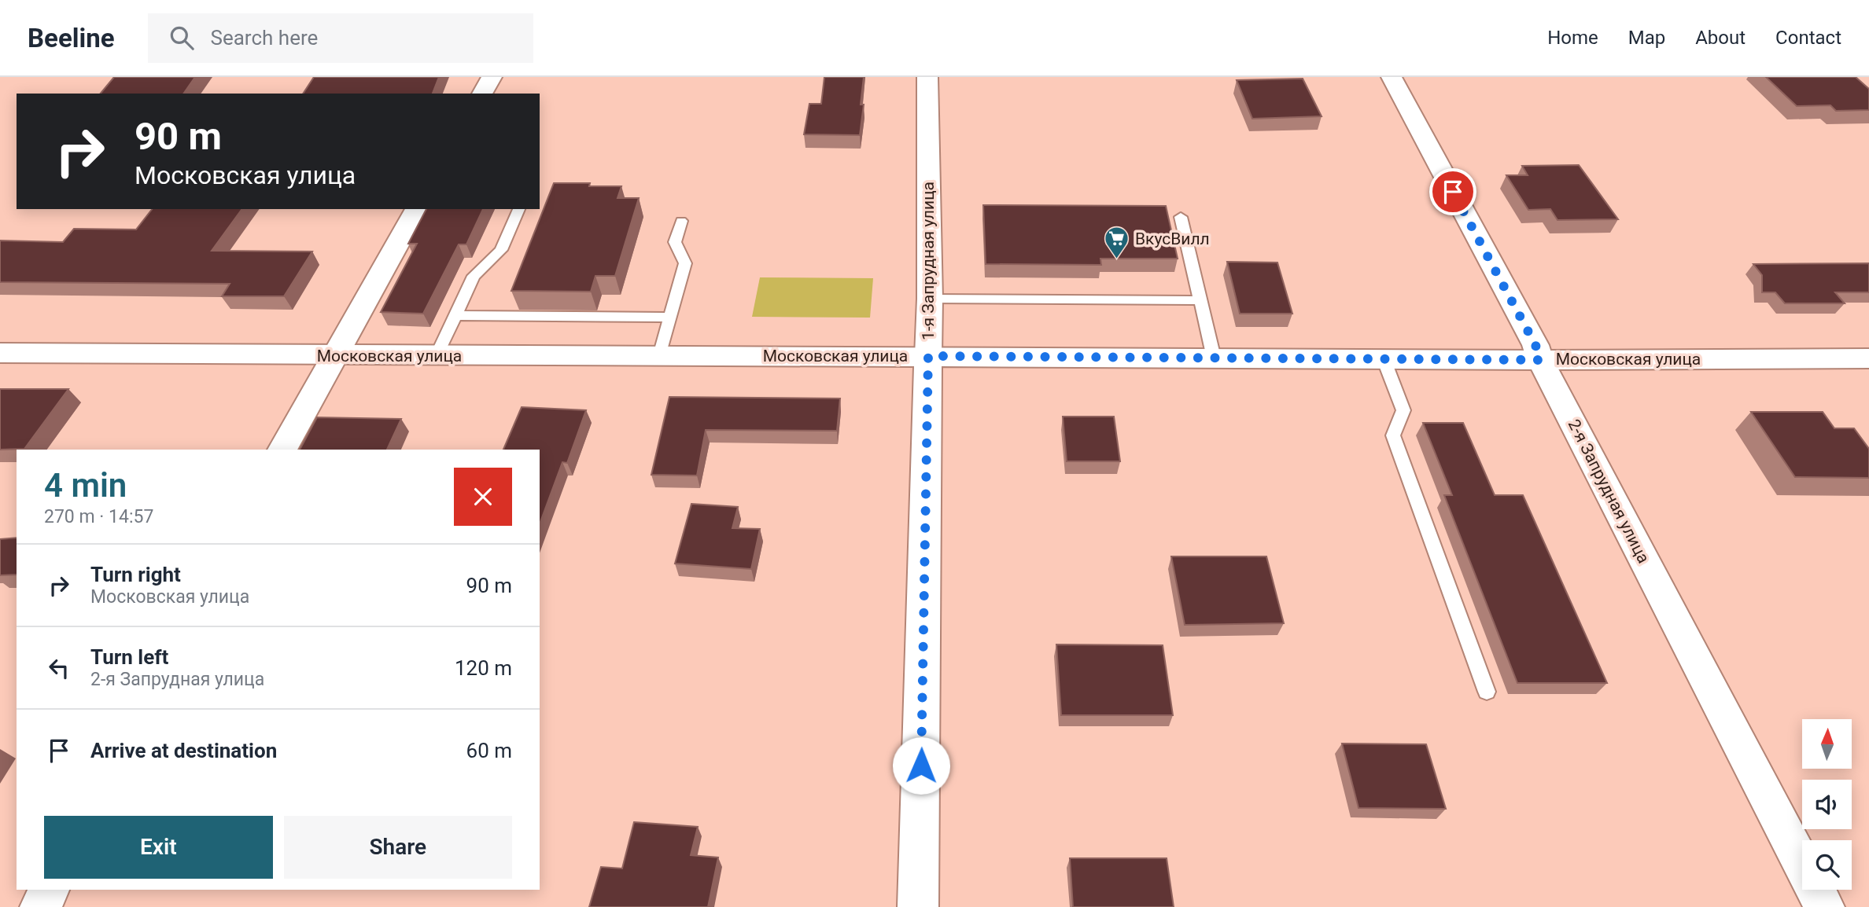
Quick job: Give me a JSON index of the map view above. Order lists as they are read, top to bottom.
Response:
{
  "streets": {
    "street": ["1-я Запрудная улица", "Московская улица", "2-я Запрудная улица"]
  },
  "crossings": [
    ["1-я Запрудная улица", "Московская улица"],
    ["Московская улица", "2-я Запрудная улица"]
  ],
  "places": {
    "supermarket": ["ВкусВилл"]
  },
  "north": "top",
  "page": {
    "header": "Beeline",
    "search": "Search here",
    "nav": [
      "Home",
      "Map",
      "About",
      "Contact"
    ],
    "turn": ["90 m", "Московская улица"],
    "heading": ["4 min", "270 m · 14:57"],
    "list": [
      {
        "name": "Turn right",
        "note": "Московская улица",
        "value": "90 m"
      },
      {
        "name": "Turn left",
        "note": "2-я Запрудная улица",
        "value": "120 m"
      },
      {
        "name": "Arrive at destination",
        "value": "60 m"
      }
    ],
    "buttons": ["Exit", "Share"]
  }
}
